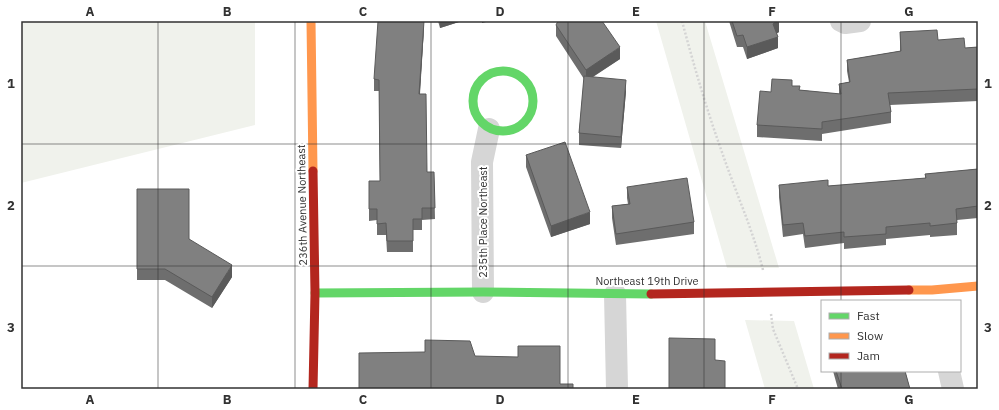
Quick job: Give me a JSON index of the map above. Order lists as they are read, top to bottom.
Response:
{
  "streets": {
    "street": ["236th Avenue Northeast", "235th Place Northeast", "Northeast 19th Drive"]
  },
  "crossings": [
    ["236th Avenue Northeast", "Northeast 19th Drive"],
    ["235th Place Northeast", "Northeast 19th Drive"]
  ],
  "legend": ["Fast", "Slow", "Jam"],
  "grid": {
    "columns": [
      "A",
      "B",
      "C",
      "D",
      "E",
      "F",
      "G"
    ],
    "rows": ["1", "2", "3"]
  }
}
